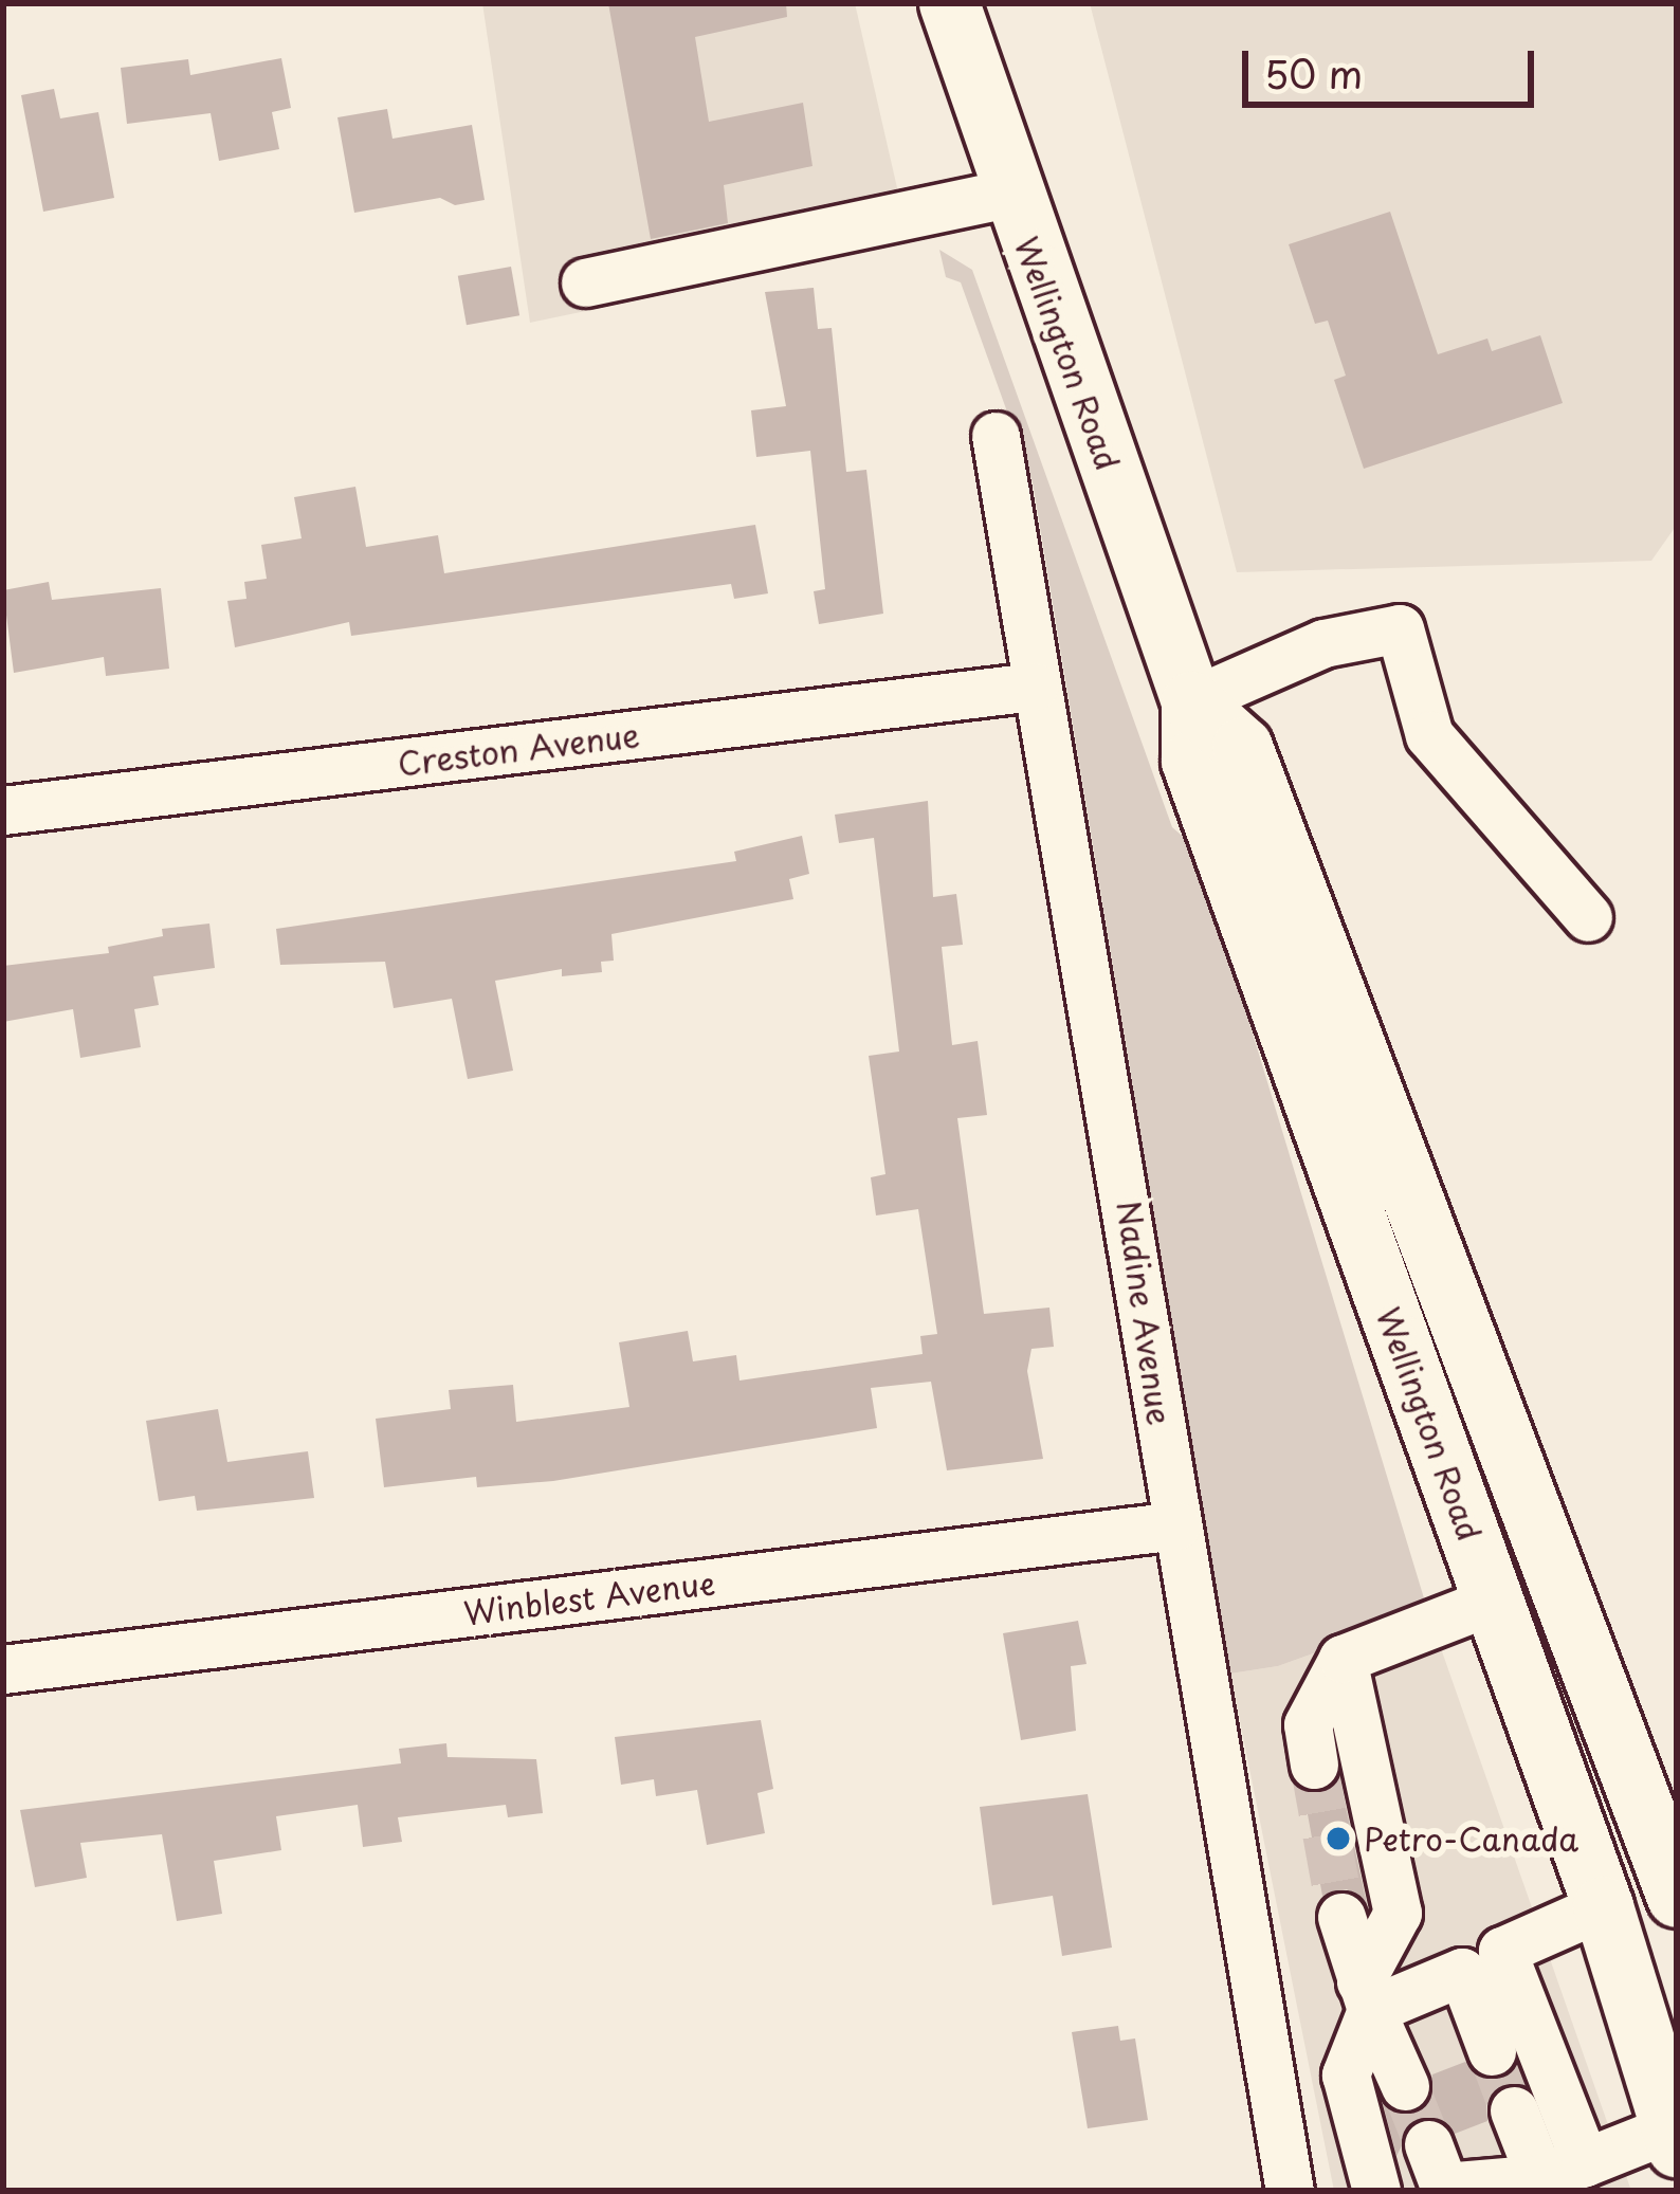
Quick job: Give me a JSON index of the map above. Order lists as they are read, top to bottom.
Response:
{
  "streets": {
    "main road": ["Wellington Road"],
    "street": ["Creston Avenue", "Nadine Avenue", "Winblest Avenue"]
  },
  "crossings": [
    ["Creston Avenue", "Nadine Avenue"],
    ["Nadine Avenue", "Winblest Avenue"]
  ],
  "places": ["Petro-Canada"],
  "scale_bar": "50 m"
}
